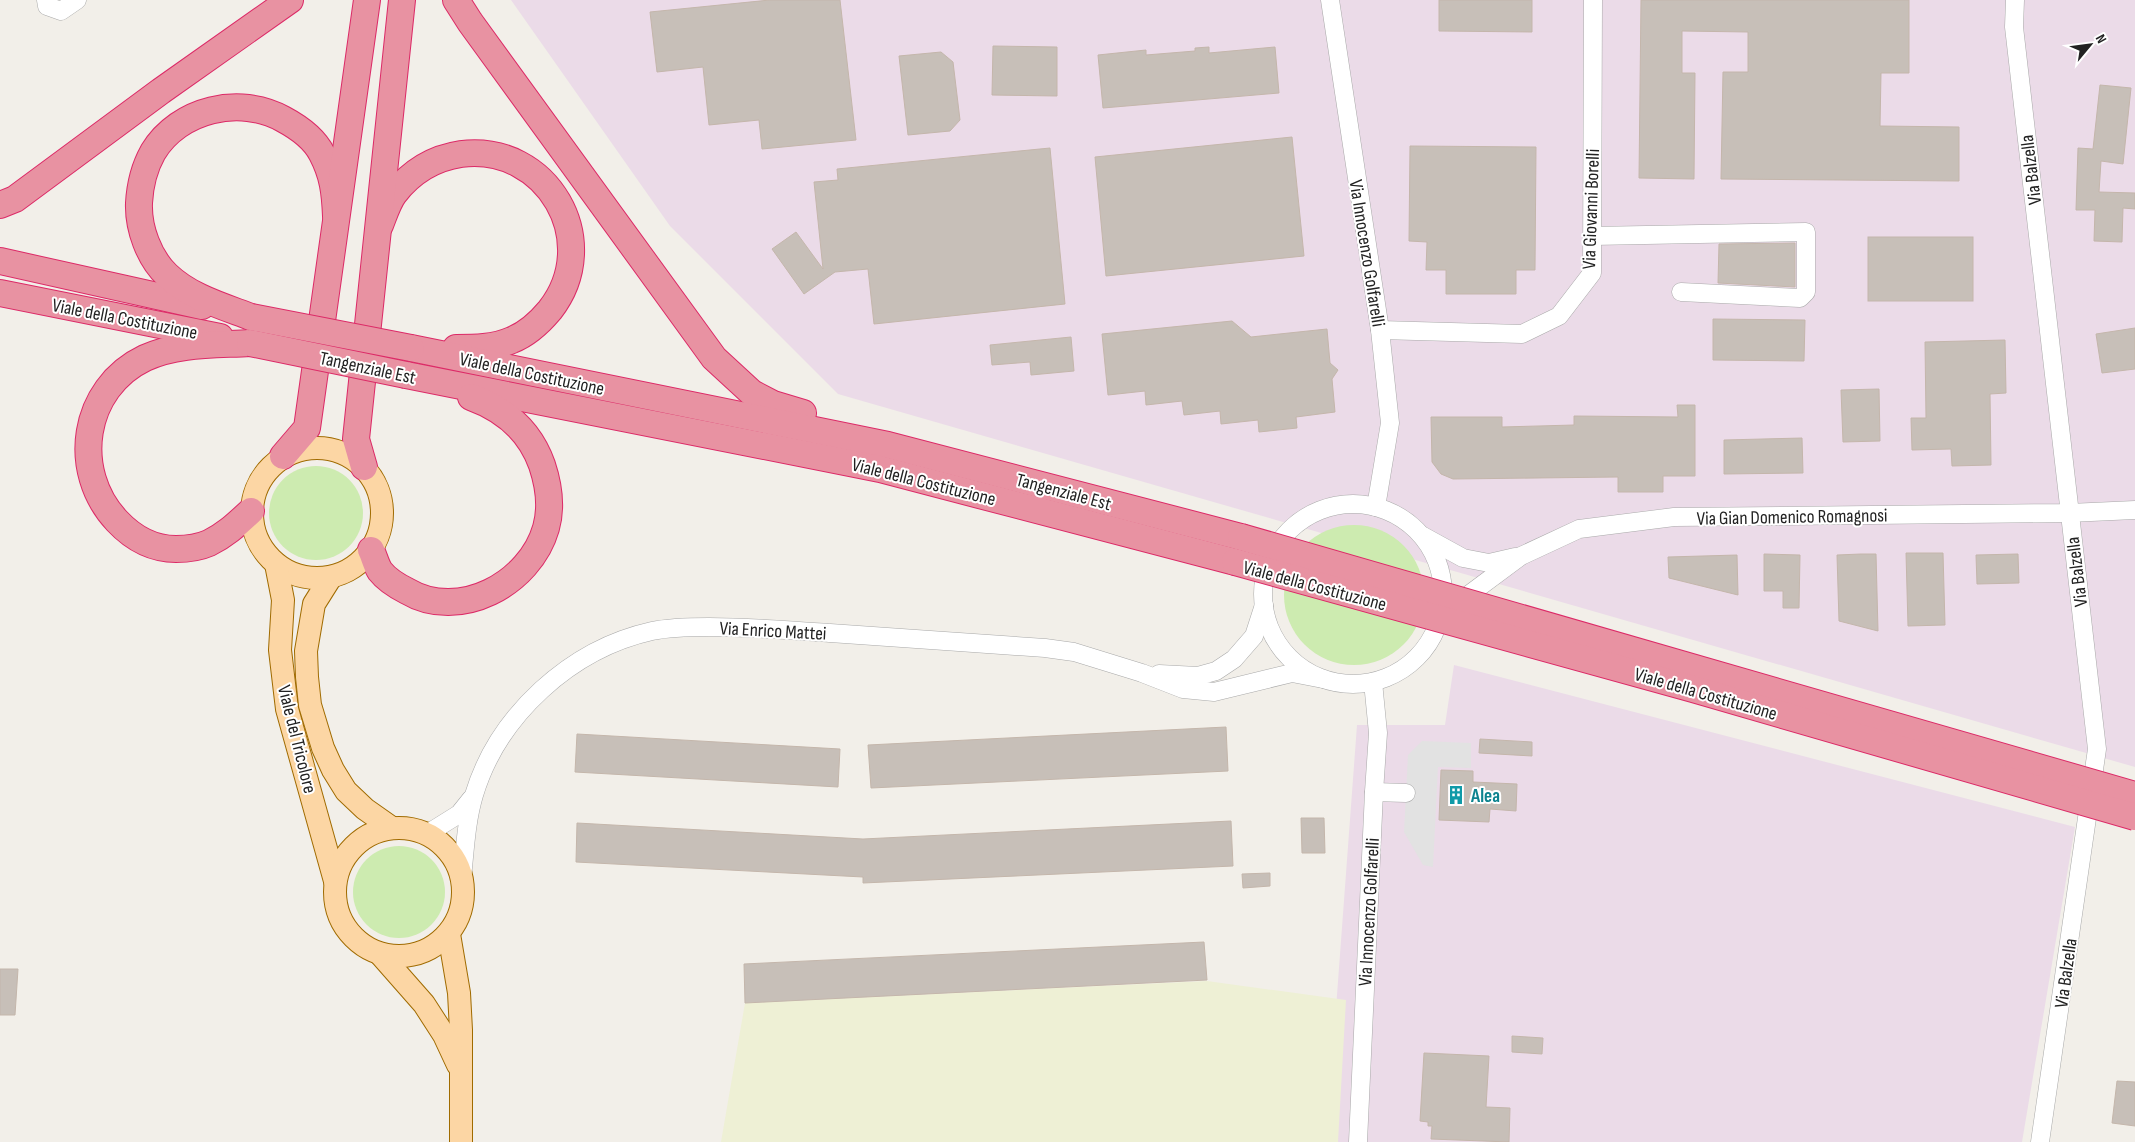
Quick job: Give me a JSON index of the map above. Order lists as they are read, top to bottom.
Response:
{
  "streets": {
    "highway": ["Viale della Costituzione", "Tangenziale Est"],
    "main road": ["Viale del Tricolore"],
    "street": [
      "Via Balzella",
      "Via Giovanni Borelli",
      "Via Innocenzo Golfarelli",
      "Via Gian Domenico Romagnosi",
      "Via Enrico Mattei"
    ]
  },
  "crossings": [
    ["Via Balzella", "Via Gian Domenico Romagnosi"],
    ["Via Giovanni Borelli", "Via Innocenzo Golfarelli"],
    ["Via Innocenzo Golfarelli", "Via Enrico Mattei"],
    ["Viale della Costituzione", "Tangenziale Est"],
    ["Via Gian Domenico Romagnosi", "Via Enrico Mattei"]
  ],
  "places": {
    "building": ["Alea"]
  },
  "north": "top right"
}
